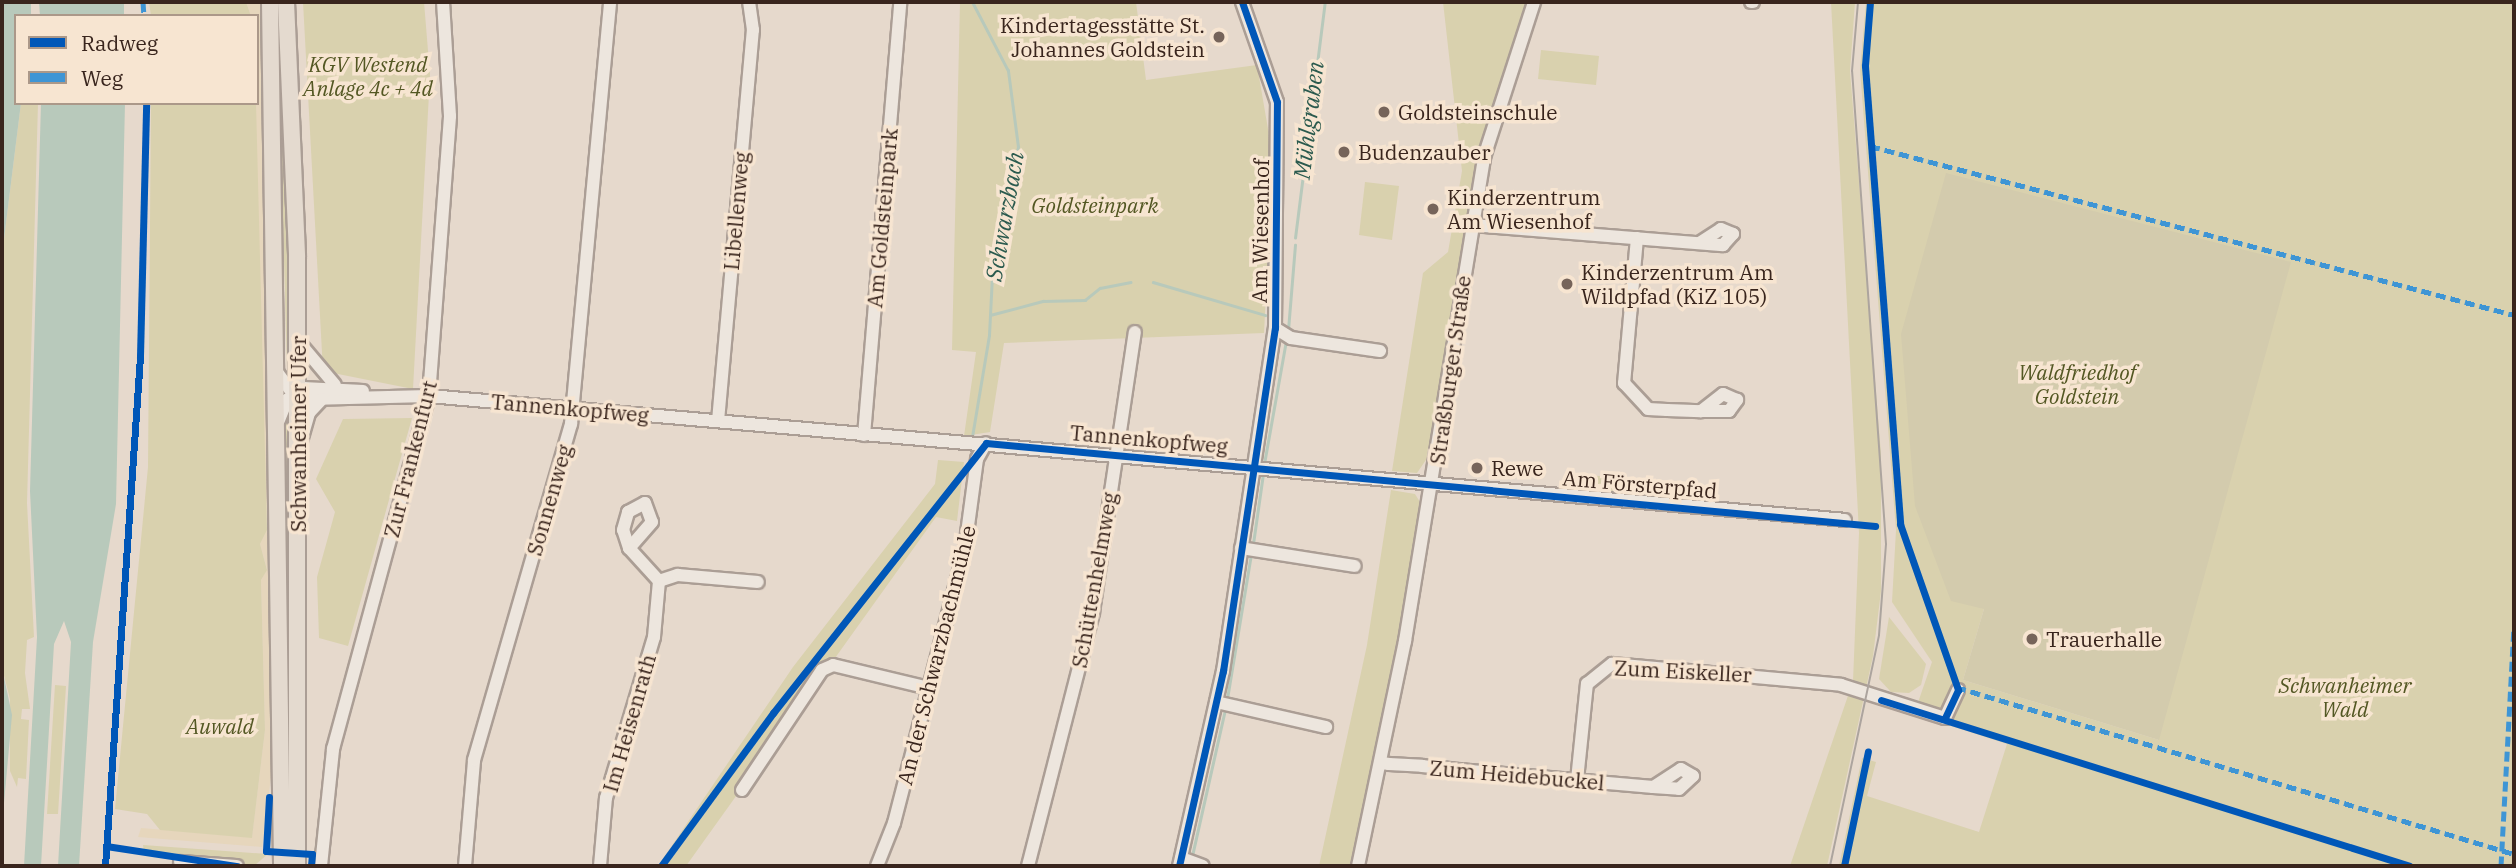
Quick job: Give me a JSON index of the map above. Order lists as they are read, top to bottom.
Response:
{
  "streets": {
    "main road": ["Schwanheimer Ufer"],
    "street": [
      "Libellenweg",
      "Am Goldsteinpark",
      "Am Wiesenhof",
      "Straßburger Straße",
      "Tannenkopfweg",
      "Zur Frankenfurt",
      "Am Försterpfad",
      "Sonnenweg",
      "Schüttenhelmweg",
      "An der Schwarzbachmühle",
      "Zum Eiskeller",
      "Im Heisenrath",
      "Zum Heidebuckel"
    ]
  },
  "crossings": [
    ["Libellenweg", "Tannenkopfweg"],
    ["Am Goldsteinpark", "Tannenkopfweg"],
    ["Am Wiesenhof", "Tannenkopfweg"],
    ["Straßburger Straße", "Tannenkopfweg"],
    ["Straßburger Straße", "Am Försterpfad"],
    ["Straßburger Straße", "Zum Heidebuckel"],
    ["Tannenkopfweg", "Schwanheimer Ufer"],
    ["Tannenkopfweg", "Zur Frankenfurt"],
    ["Tannenkopfweg", "Am Försterpfad"],
    ["Tannenkopfweg", "Sonnenweg"],
    ["Tannenkopfweg", "Schüttenhelmweg"],
    ["Tannenkopfweg", "An der Schwarzbachmühle"],
    ["Zum Eiskeller", "Zum Heidebuckel"]
  ],
  "water": ["Mühlgraben", "Schwarzbach"],
  "parks": [
    "KGV Westend Anlage 4c + 4d",
    "Goldsteinpark",
    "Waldfriedhof Goldstein",
    "Schwanheimer Wald",
    "Auwald"
  ],
  "places": [
    "Kindertagesstätte St. Johannes Goldstein",
    "Goldsteinschule",
    "Budenzauber",
    "Kinderzentrum Am Wiesenhof",
    "Kinderzentrum Am Wildpfad (KiZ 105)",
    "Rewe",
    "Trauerhalle"
  ],
  "legend": ["Radweg", "Weg"]
}
